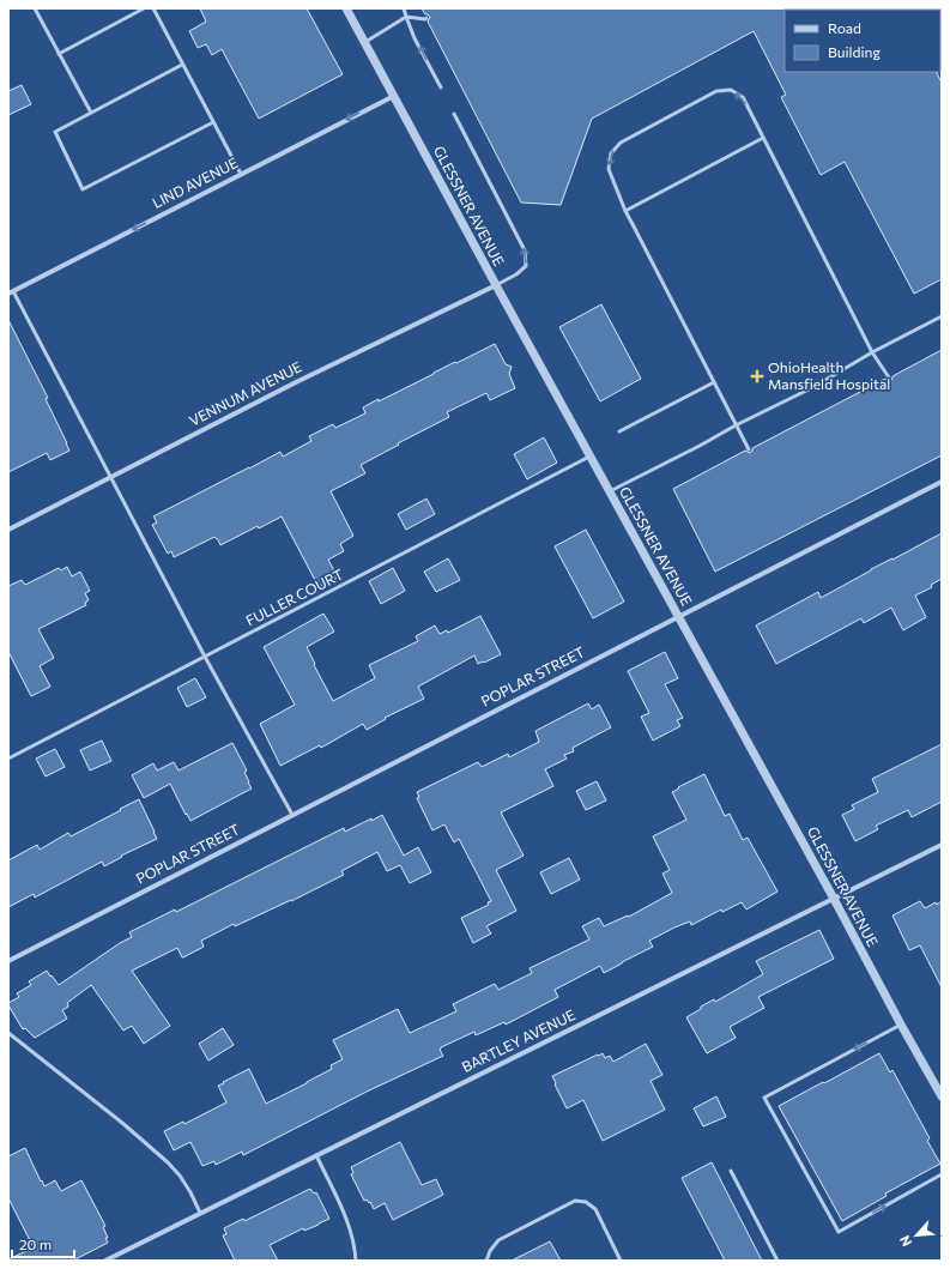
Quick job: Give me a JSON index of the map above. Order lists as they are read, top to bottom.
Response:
{
  "streets": {
    "street": [
      "LIND AVENUE",
      "GLESSNER AVENUE",
      "VENNUM AVENUE",
      "POPLAR STREET",
      "BARTLEY AVENUE"
    ],
    "lane": ["FULLER COURT"]
  },
  "crossings": [
    ["LIND AVENUE", "GLESSNER AVENUE"],
    ["GLESSNER AVENUE", "VENNUM AVENUE"],
    ["GLESSNER AVENUE", "FULLER COURT"],
    ["GLESSNER AVENUE", "POPLAR STREET"],
    ["GLESSNER AVENUE", "BARTLEY AVENUE"]
  ],
  "one_way": ["LIND AVENUE"],
  "places": {
    "health": ["OhioHealth Mansfield Hospital"]
  },
  "legend": ["Road", "Building"],
  "scale_bar": "20 m",
  "north": "bottom left"
}
